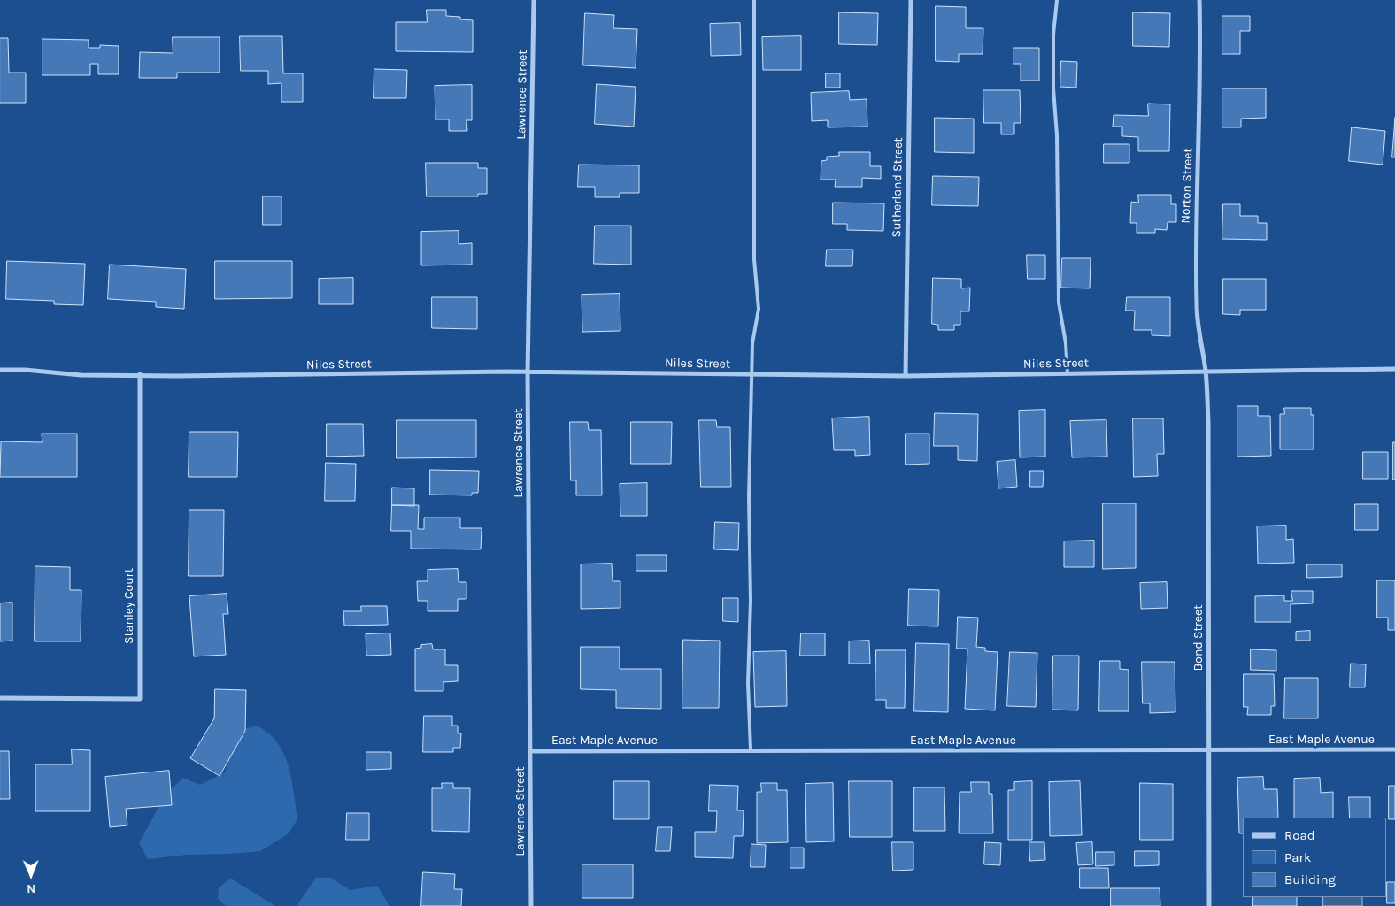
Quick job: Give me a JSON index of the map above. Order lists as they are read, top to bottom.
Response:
{
  "streets": {
    "street": [
      "Lawrence Street",
      "Norton Street",
      "Sutherland Street",
      "Niles Street",
      "Stanley Court",
      "Bond Street",
      "East Maple Avenue"
    ]
  },
  "crossings": [
    ["Lawrence Street", "Niles Street"],
    ["Lawrence Street", "East Maple Avenue"],
    ["Norton Street", "Niles Street"],
    ["Norton Street", "Bond Street"],
    ["Sutherland Street", "Niles Street"],
    ["Niles Street", "Stanley Court"],
    ["Niles Street", "Bond Street"],
    ["Bond Street", "East Maple Avenue"]
  ],
  "legend": ["Road", "Park", "Building"],
  "north": "bottom"
}
